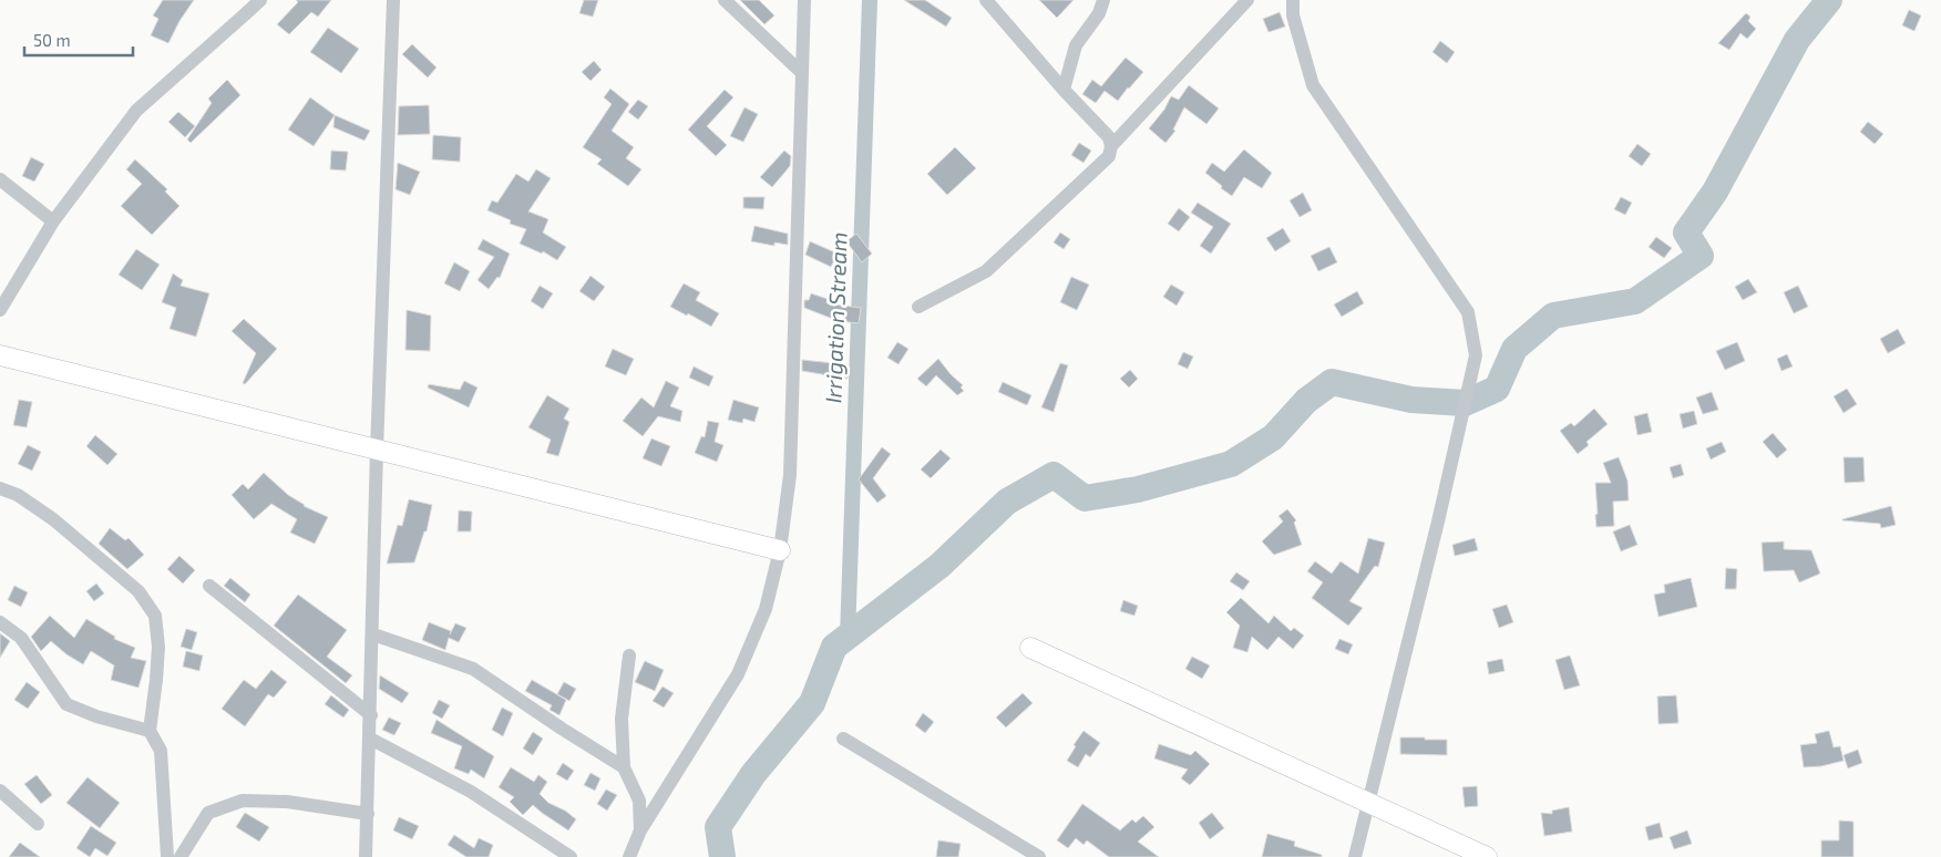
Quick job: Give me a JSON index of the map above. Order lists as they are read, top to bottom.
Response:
{
  "water": ["Irrigation Stream"],
  "scale_bar": "50 m"
}
